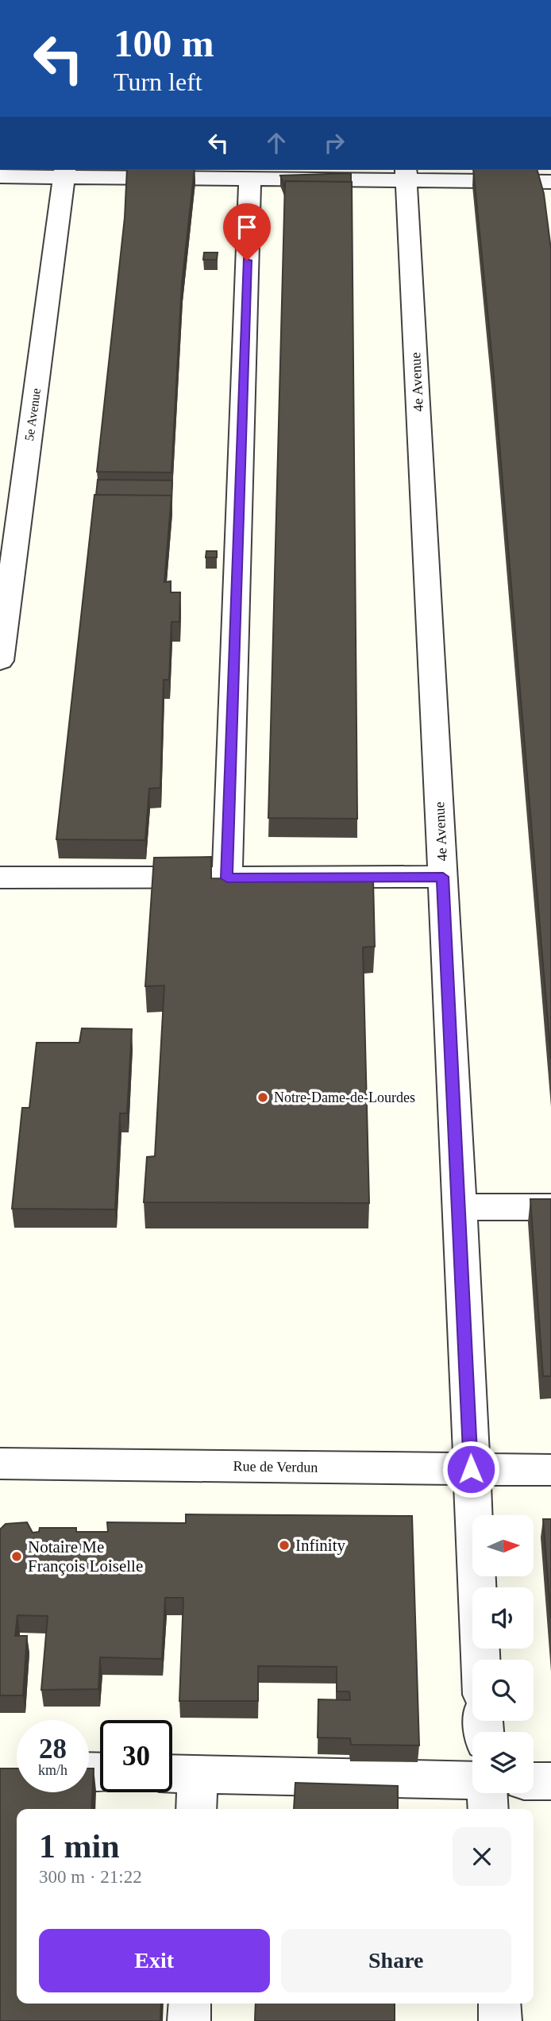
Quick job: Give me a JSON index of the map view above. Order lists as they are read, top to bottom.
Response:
{
  "streets": {
    "street": ["4e Avenue", "5e Avenue", "Rue de Verdun"]
  },
  "crossings": [
    ["4e Avenue", "Rue de Verdun"]
  ],
  "places": ["Notre-Dame-de-Lourdes", "Infinity", "Notaire Me François Loiselle"],
  "north": "right",
  "page": {
    "turn": ["100 m", "Turn left"],
    "speed": "28 km/h",
    "limit": "30",
    "heading": ["1 min", "300 m · 21:22"],
    "buttons": ["Exit", "Share"]
  }
}
